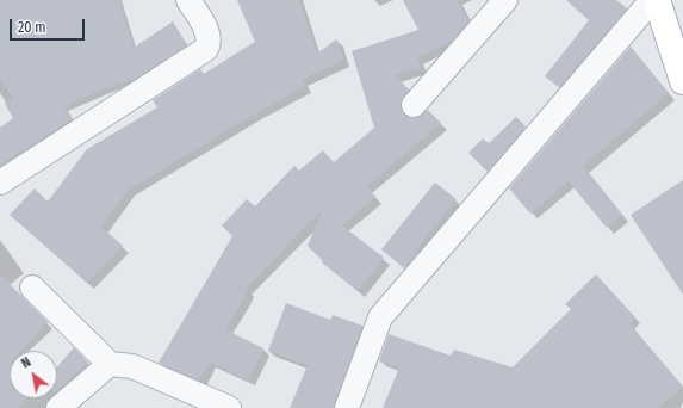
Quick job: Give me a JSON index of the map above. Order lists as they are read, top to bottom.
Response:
{
  "scale_bar": "20 m",
  "north": "top left"
}
